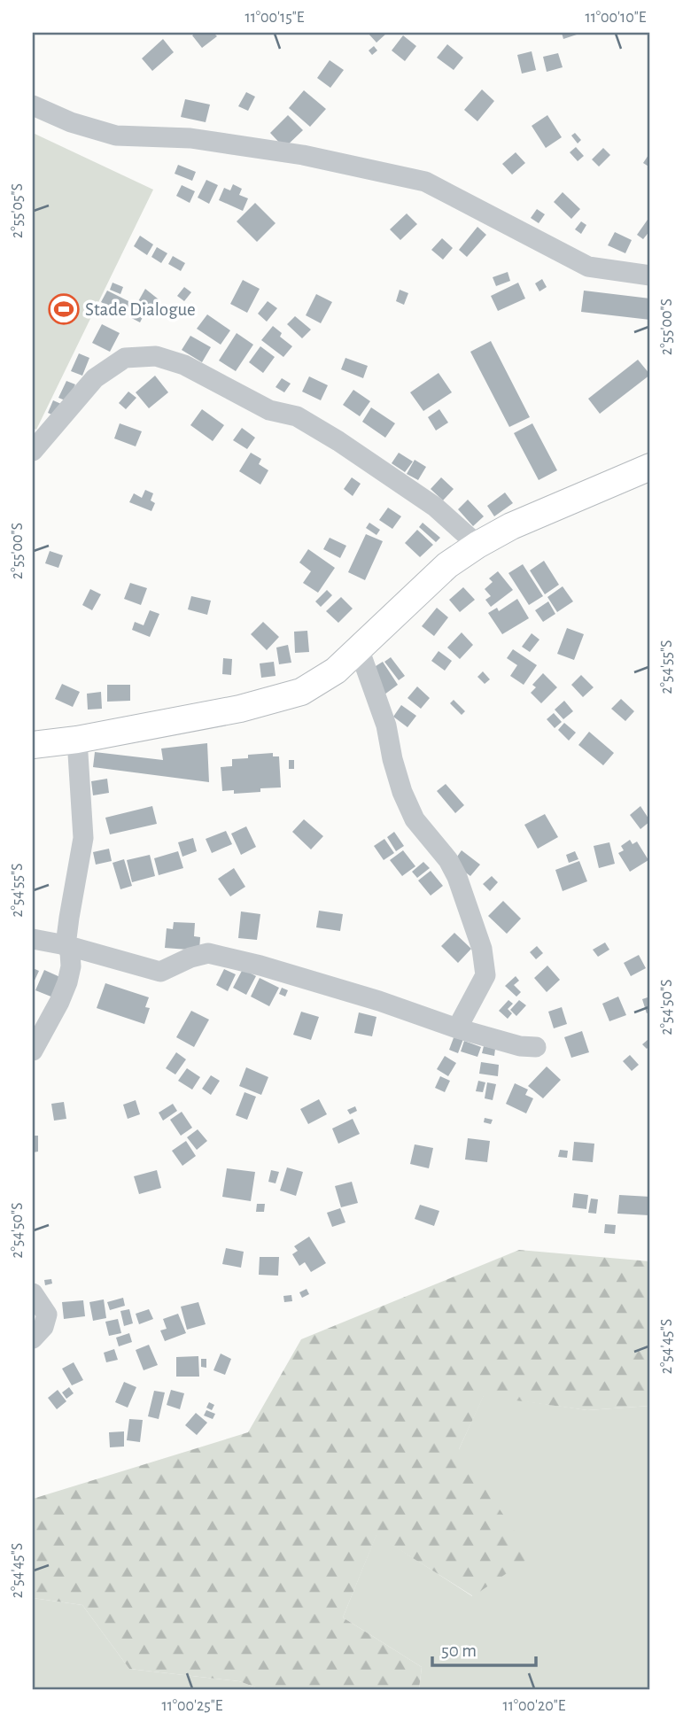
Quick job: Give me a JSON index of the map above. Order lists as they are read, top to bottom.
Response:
{
  "places": {
    "sports": ["Stade Dialogue"]
  },
  "scale_bar": "50 m",
  "coordinates": [
    "11°00'15\"E",
    "11°00'10\"E",
    "2°55'05\"S",
    "2°55'00\"S",
    "2°54'55\"S",
    "2°54'50\"S",
    "2°54'45\"S",
    "11°00'25\"E",
    "11°00'20\"E"
  ]
}
